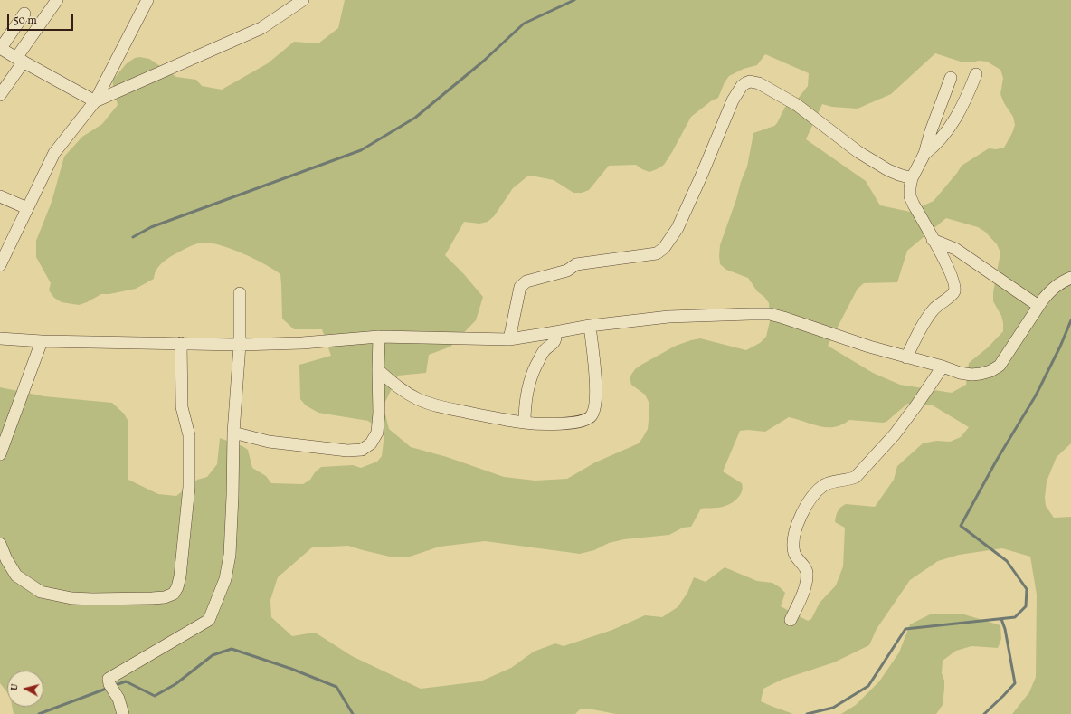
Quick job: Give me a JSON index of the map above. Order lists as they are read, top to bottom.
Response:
{
  "scale_bar": "50 m",
  "north": "left"
}
